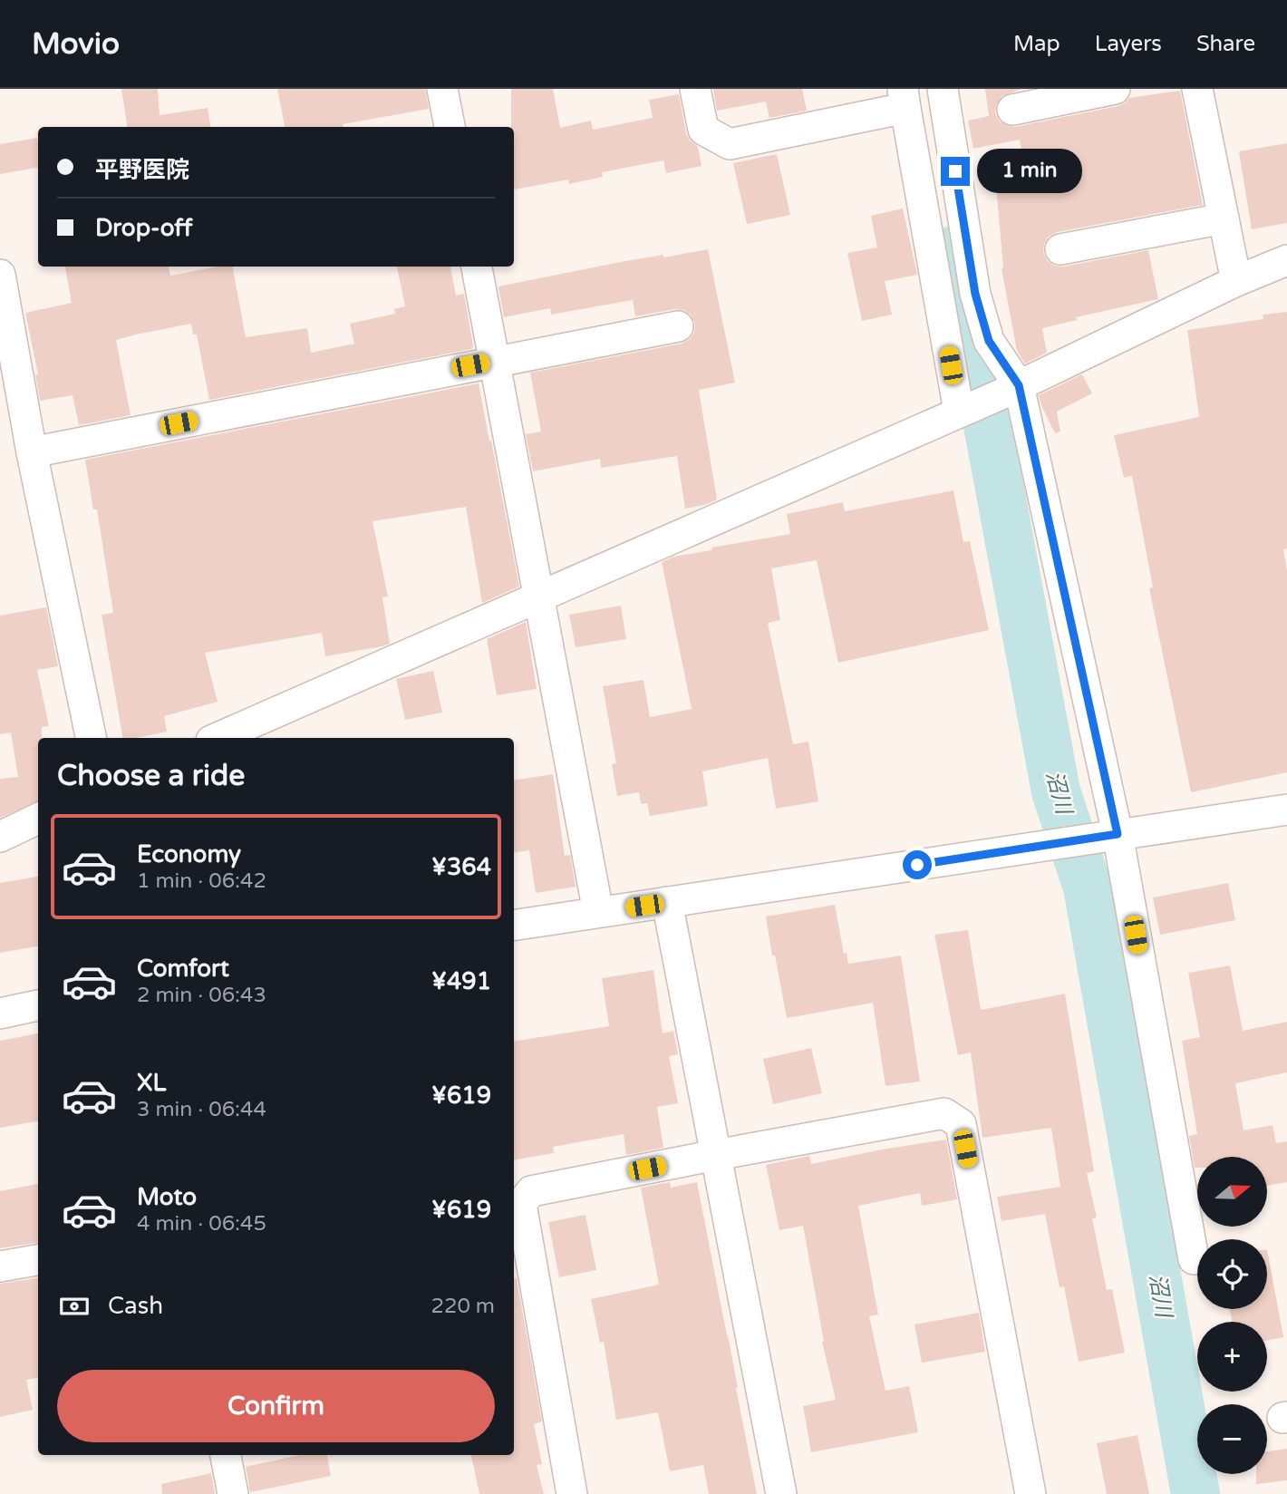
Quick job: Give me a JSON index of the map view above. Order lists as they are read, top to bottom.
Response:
{
  "water": ["沼川"],
  "north": "right",
  "page": {
    "header": "Movio",
    "nav": ["Map", "Layers", "Share"],
    "banner": ["平野医院", "Drop-off"],
    "bubble": "1 min",
    "heading": "Choose a ride",
    "list": [
      {
        "name": "Economy",
        "note": "1 min · 06:42",
        "value": "¥364"
      },
      {
        "name": "Comfort",
        "note": "2 min · 06:43",
        "value": "¥491"
      },
      {
        "name": "XL",
        "note": "3 min · 06:44",
        "value": "¥619"
      },
      {
        "name": "Moto",
        "note": "4 min · 06:45",
        "value": "¥619"
      }
    ],
    "map_buttons": ["+", "−"],
    "pay": ["Cash", "220 m"],
    "buttons": "Confirm"
  }
}
